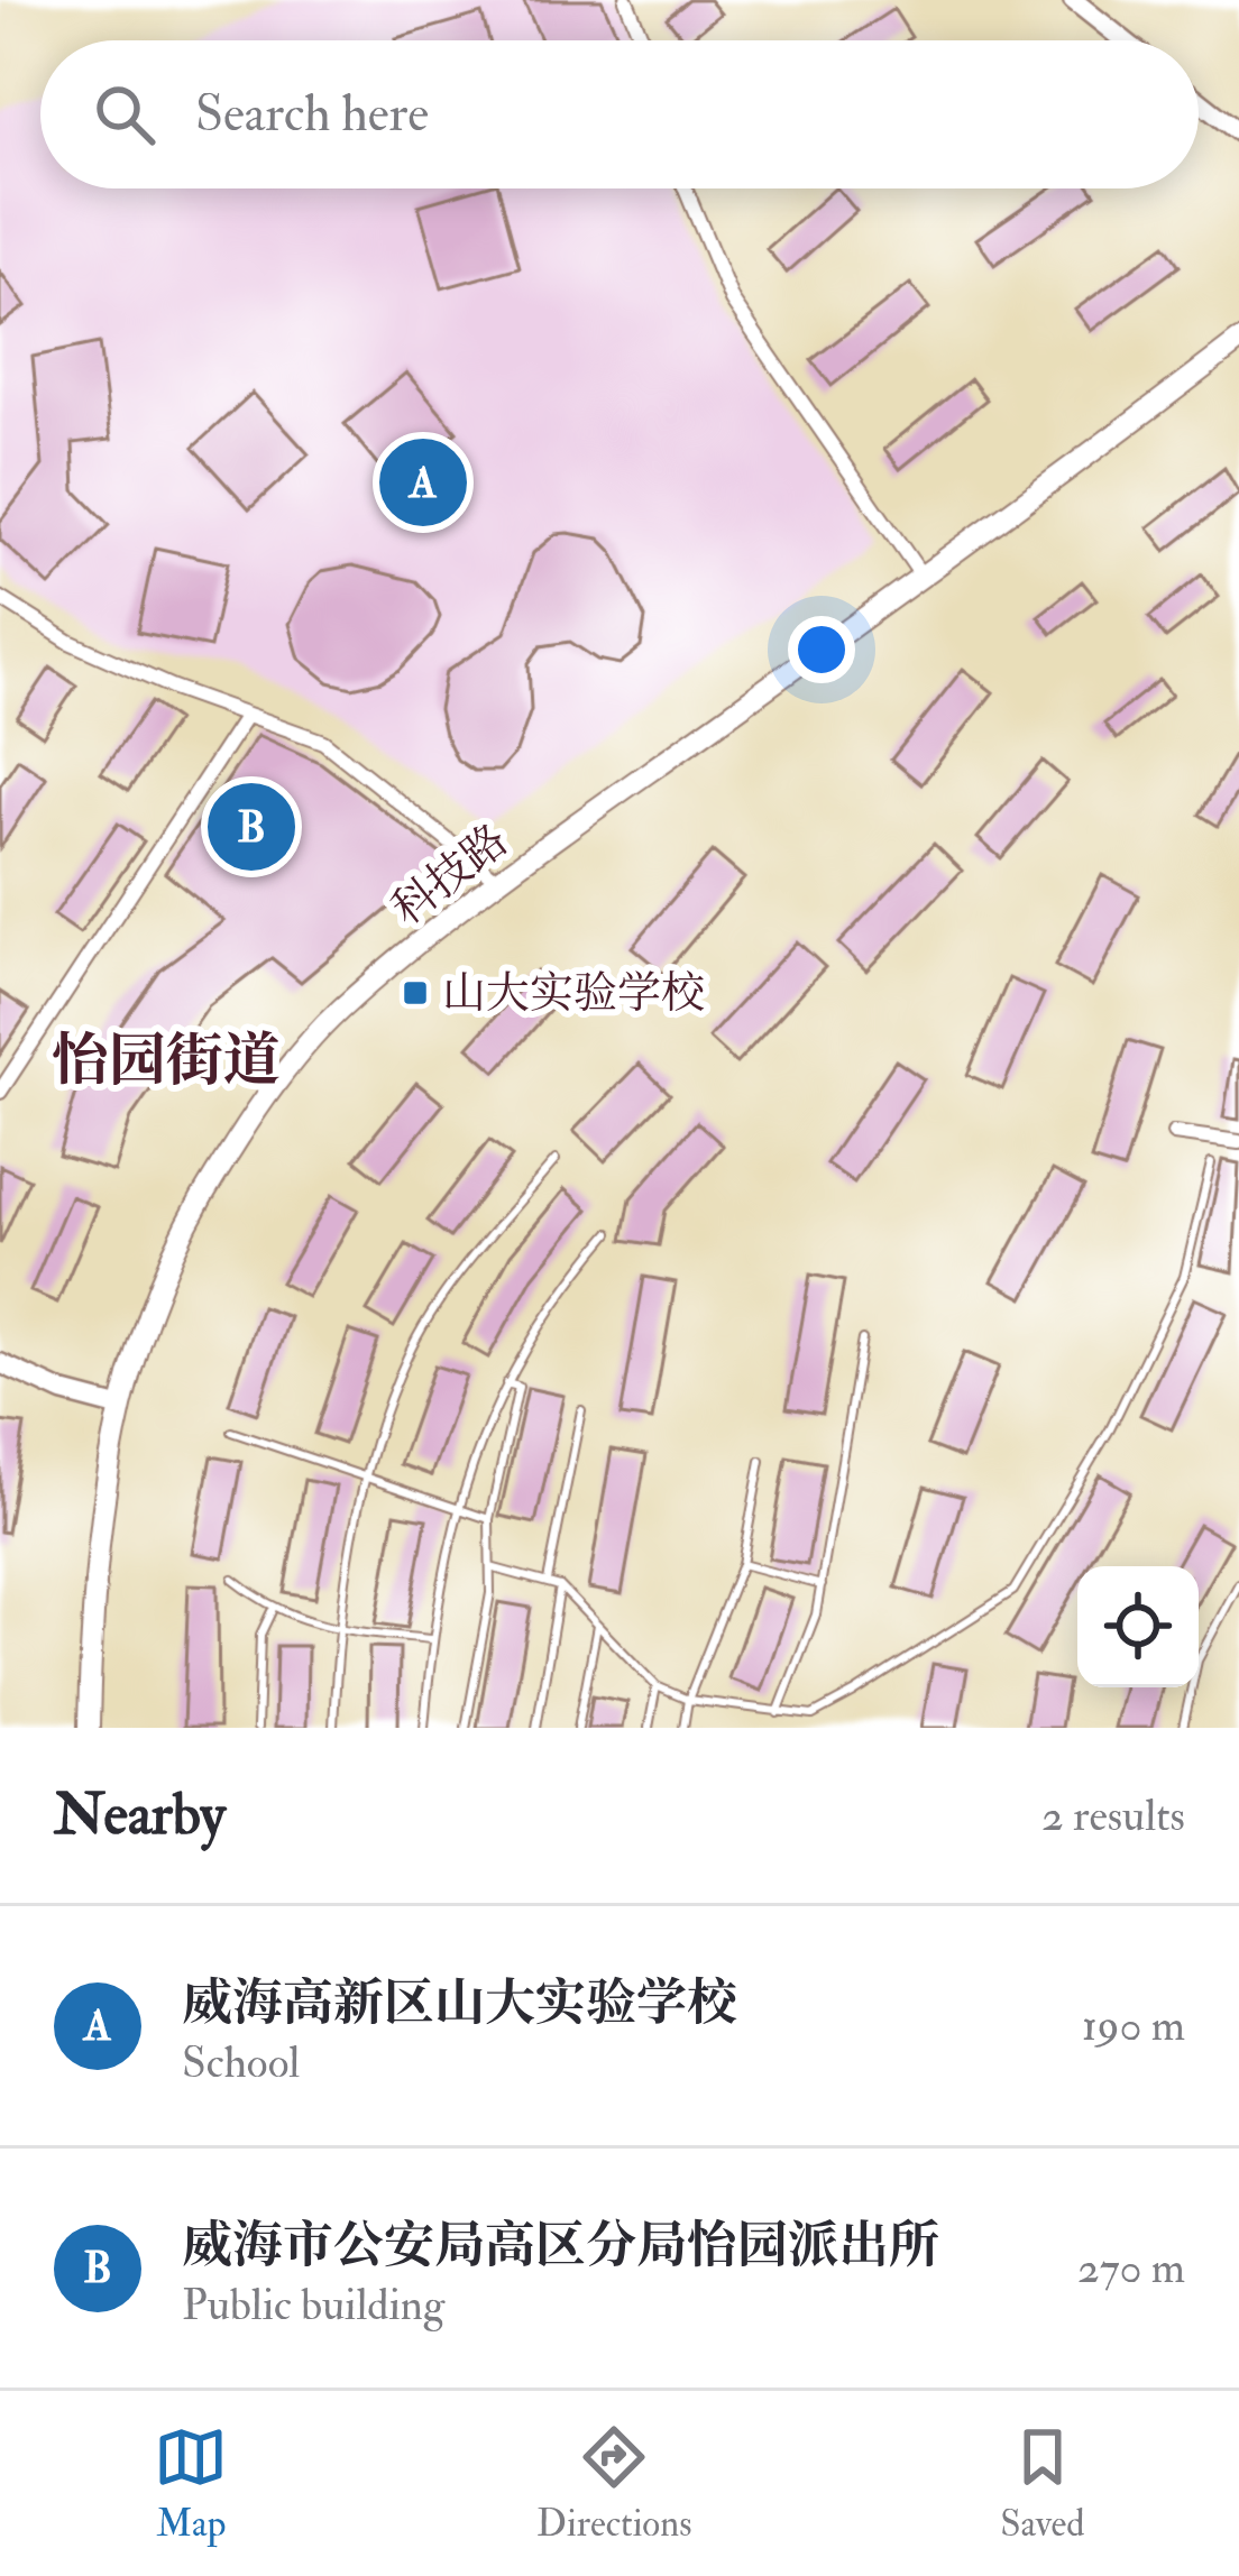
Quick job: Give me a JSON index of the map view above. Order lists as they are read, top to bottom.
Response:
{
  "streets": {
    "main road": ["科技路"]
  },
  "districts": ["怡园街道"],
  "places": {
    "transit": ["山大实验学校"]
  },
  "page": {
    "search": "Search here",
    "pins": ["A", "B"],
    "heading": ["Nearby", "2 results"],
    "list": [
      {
        "mark": "A",
        "name": "威海高新区山大实验学校",
        "note": "School",
        "value": "190 m"
      },
      {
        "mark": "B",
        "name": "威海市公安局高区分局怡园派出所",
        "note": "Public building",
        "value": "270 m"
      }
    ],
    "nav": ["Map", "Directions", "Saved"]
  }
}
